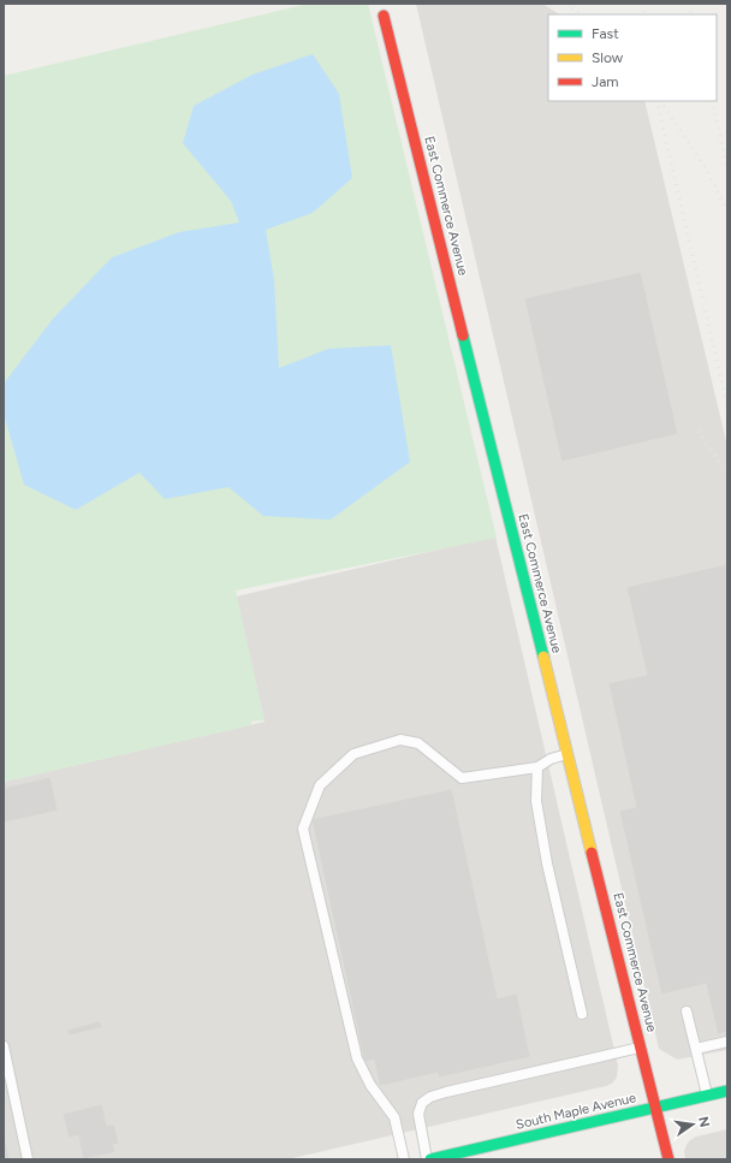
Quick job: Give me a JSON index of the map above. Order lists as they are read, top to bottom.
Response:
{
  "streets": {
    "street": ["East Commerce Avenue", "South Maple Avenue"]
  },
  "crossings": [
    ["East Commerce Avenue", "South Maple Avenue"]
  ],
  "legend": ["Fast", "Slow", "Jam"],
  "north": "right"
}
